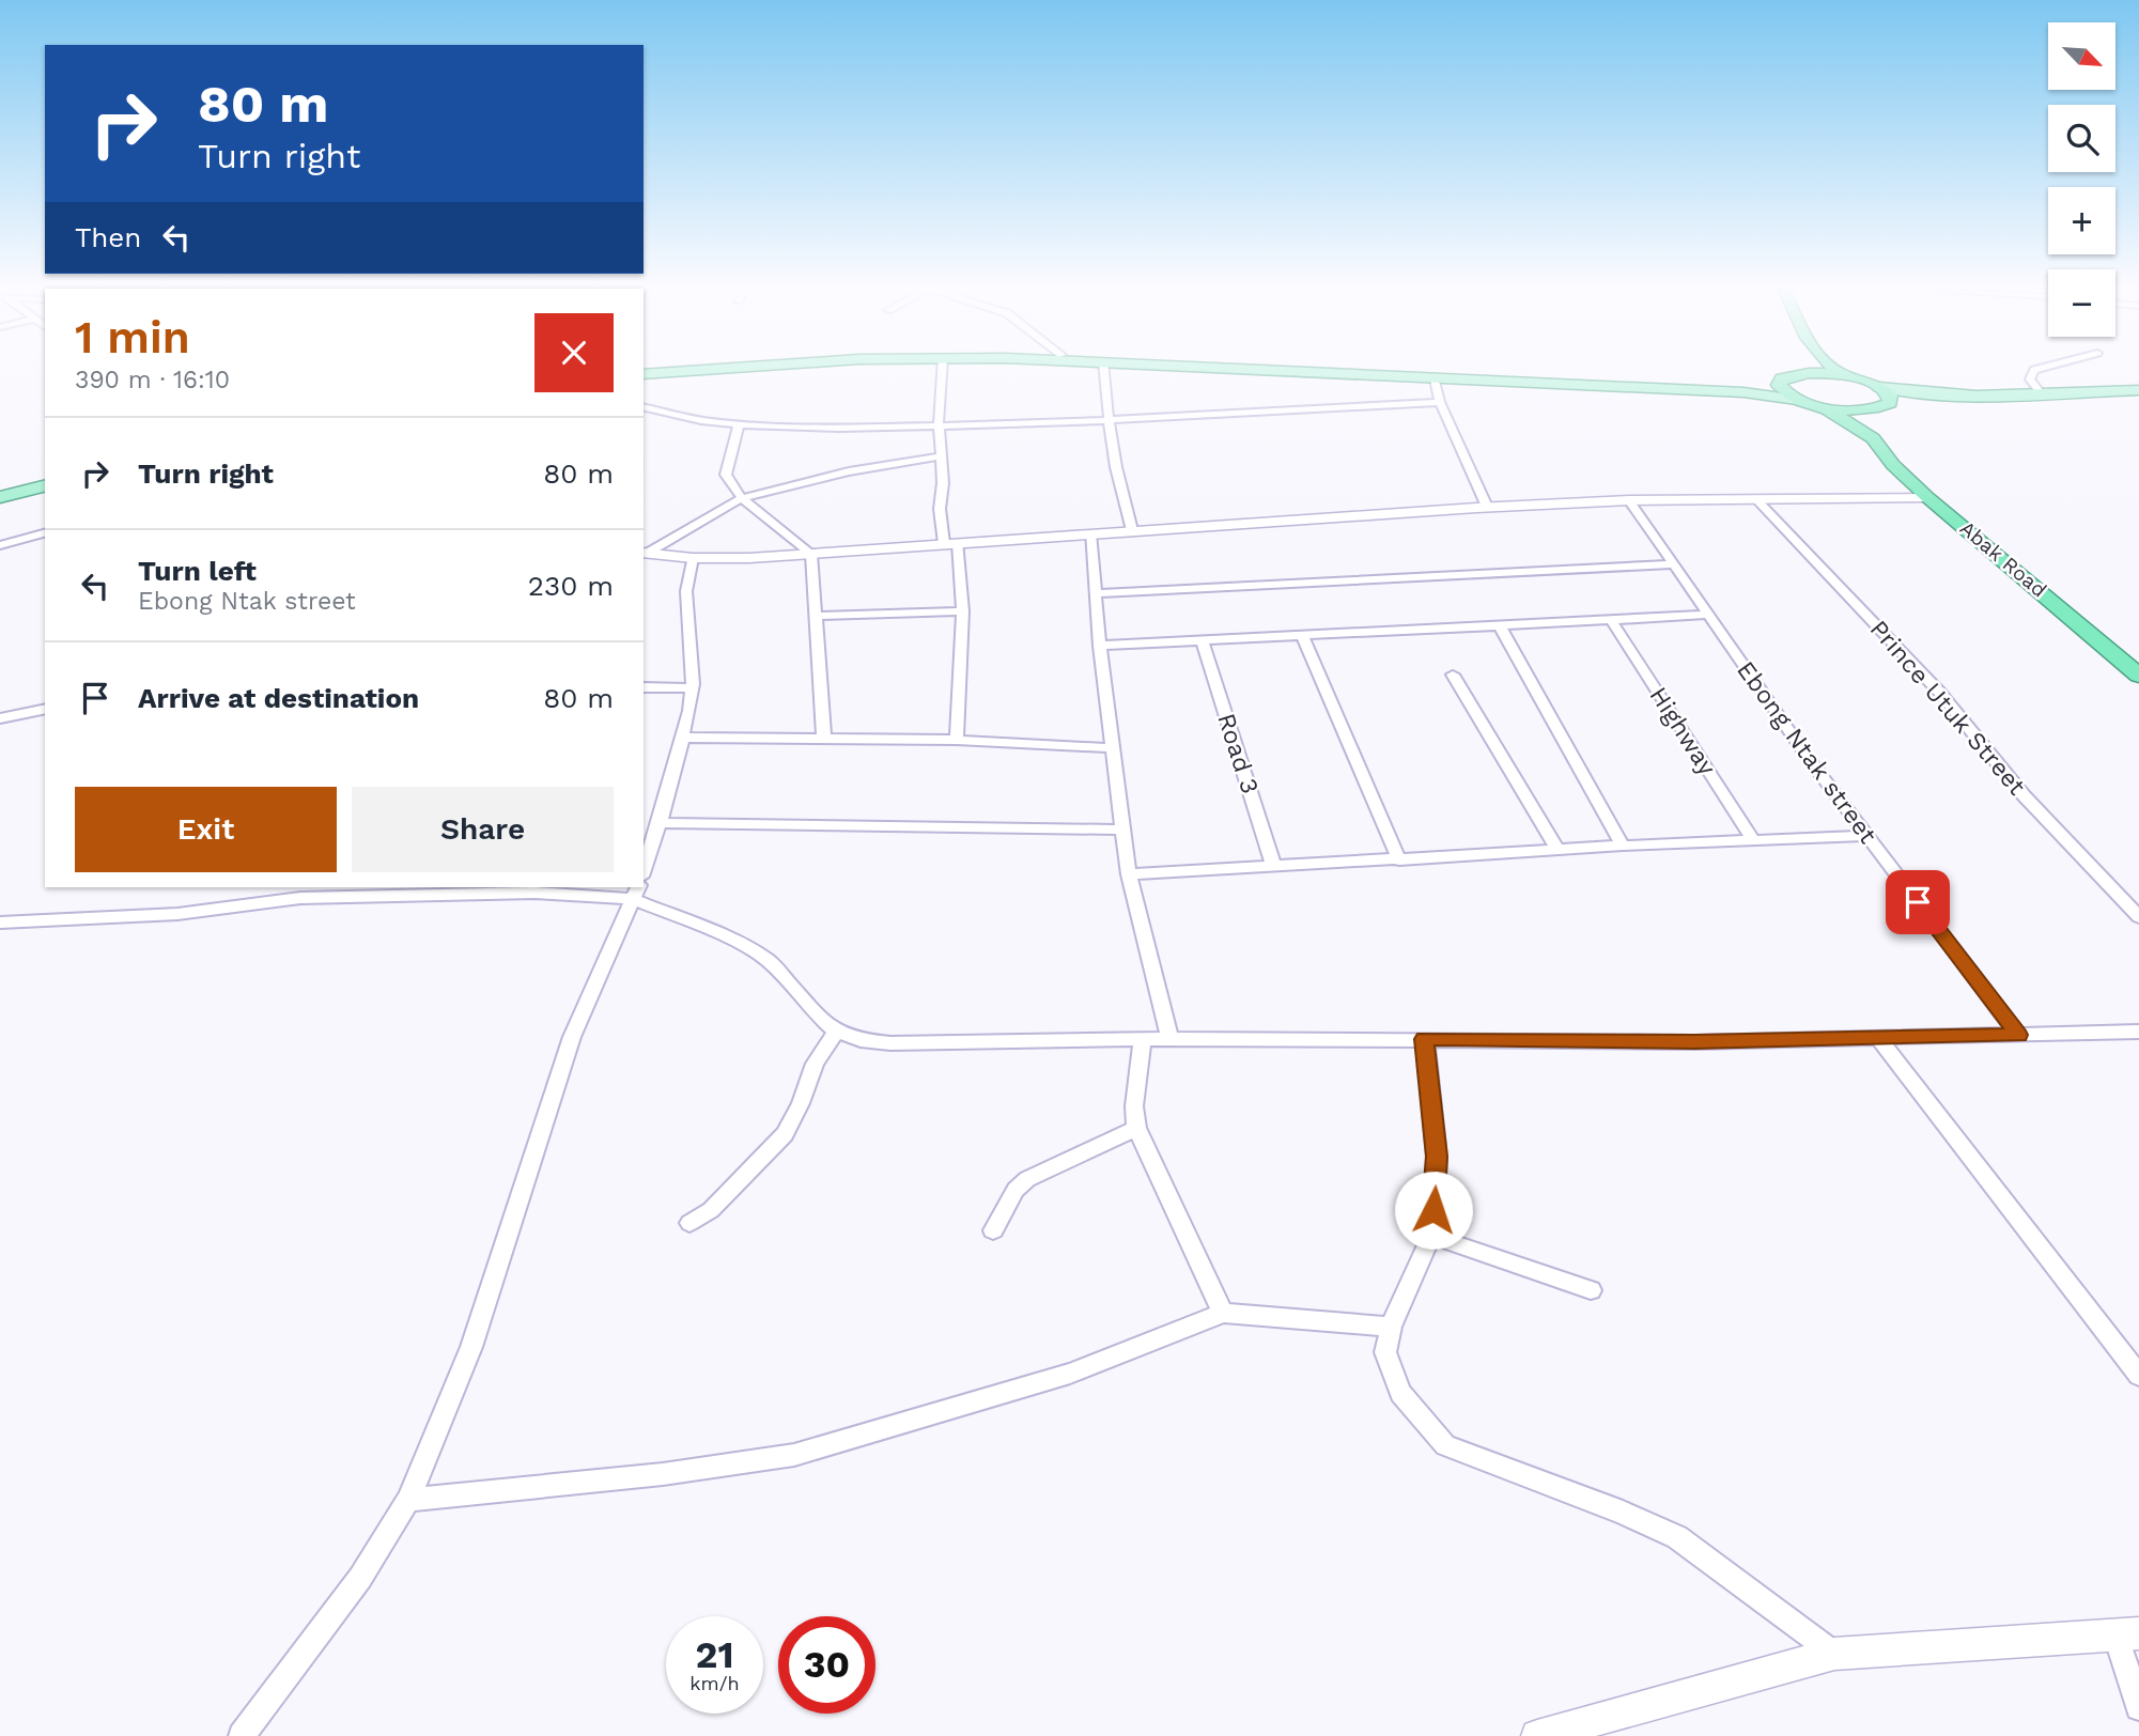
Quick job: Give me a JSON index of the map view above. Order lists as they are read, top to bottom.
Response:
{
  "streets": {
    "highway": ["Abak Road"],
    "street": [
      "Prince Utuk Street",
      "Highway",
      "Ebong Ntak street",
      "Road 3"
    ]
  },
  "north": "bottom right",
  "page": {
    "map_buttons": ["+", "−"],
    "turn": ["80 m", "Turn right"],
    "then": "Then",
    "heading": ["1 min", "390 m · 16:10"],
    "list": [
      {
        "name": "Turn right",
        "value": "80 m"
      },
      {
        "name": "Turn left",
        "note": "Ebong Ntak street",
        "value": "230 m"
      },
      {
        "name": "Arrive at destination",
        "value": "80 m"
      }
    ],
    "buttons": ["Exit", "Share"],
    "speed": "21 km/h",
    "limit": "30"
  }
}
